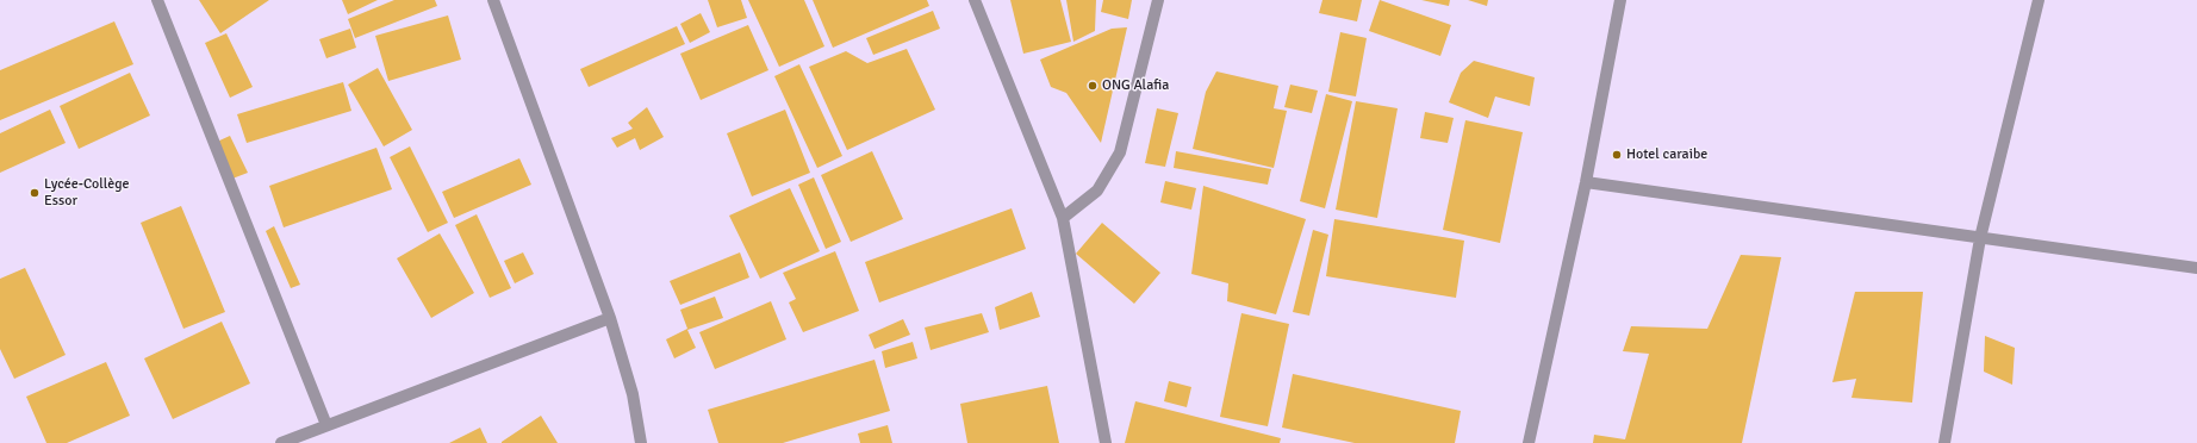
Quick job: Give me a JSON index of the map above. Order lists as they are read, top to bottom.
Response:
{
  "places": ["ONG Alafia", "Hotel caraibe", "Lycée-Collège Essor"]
}
